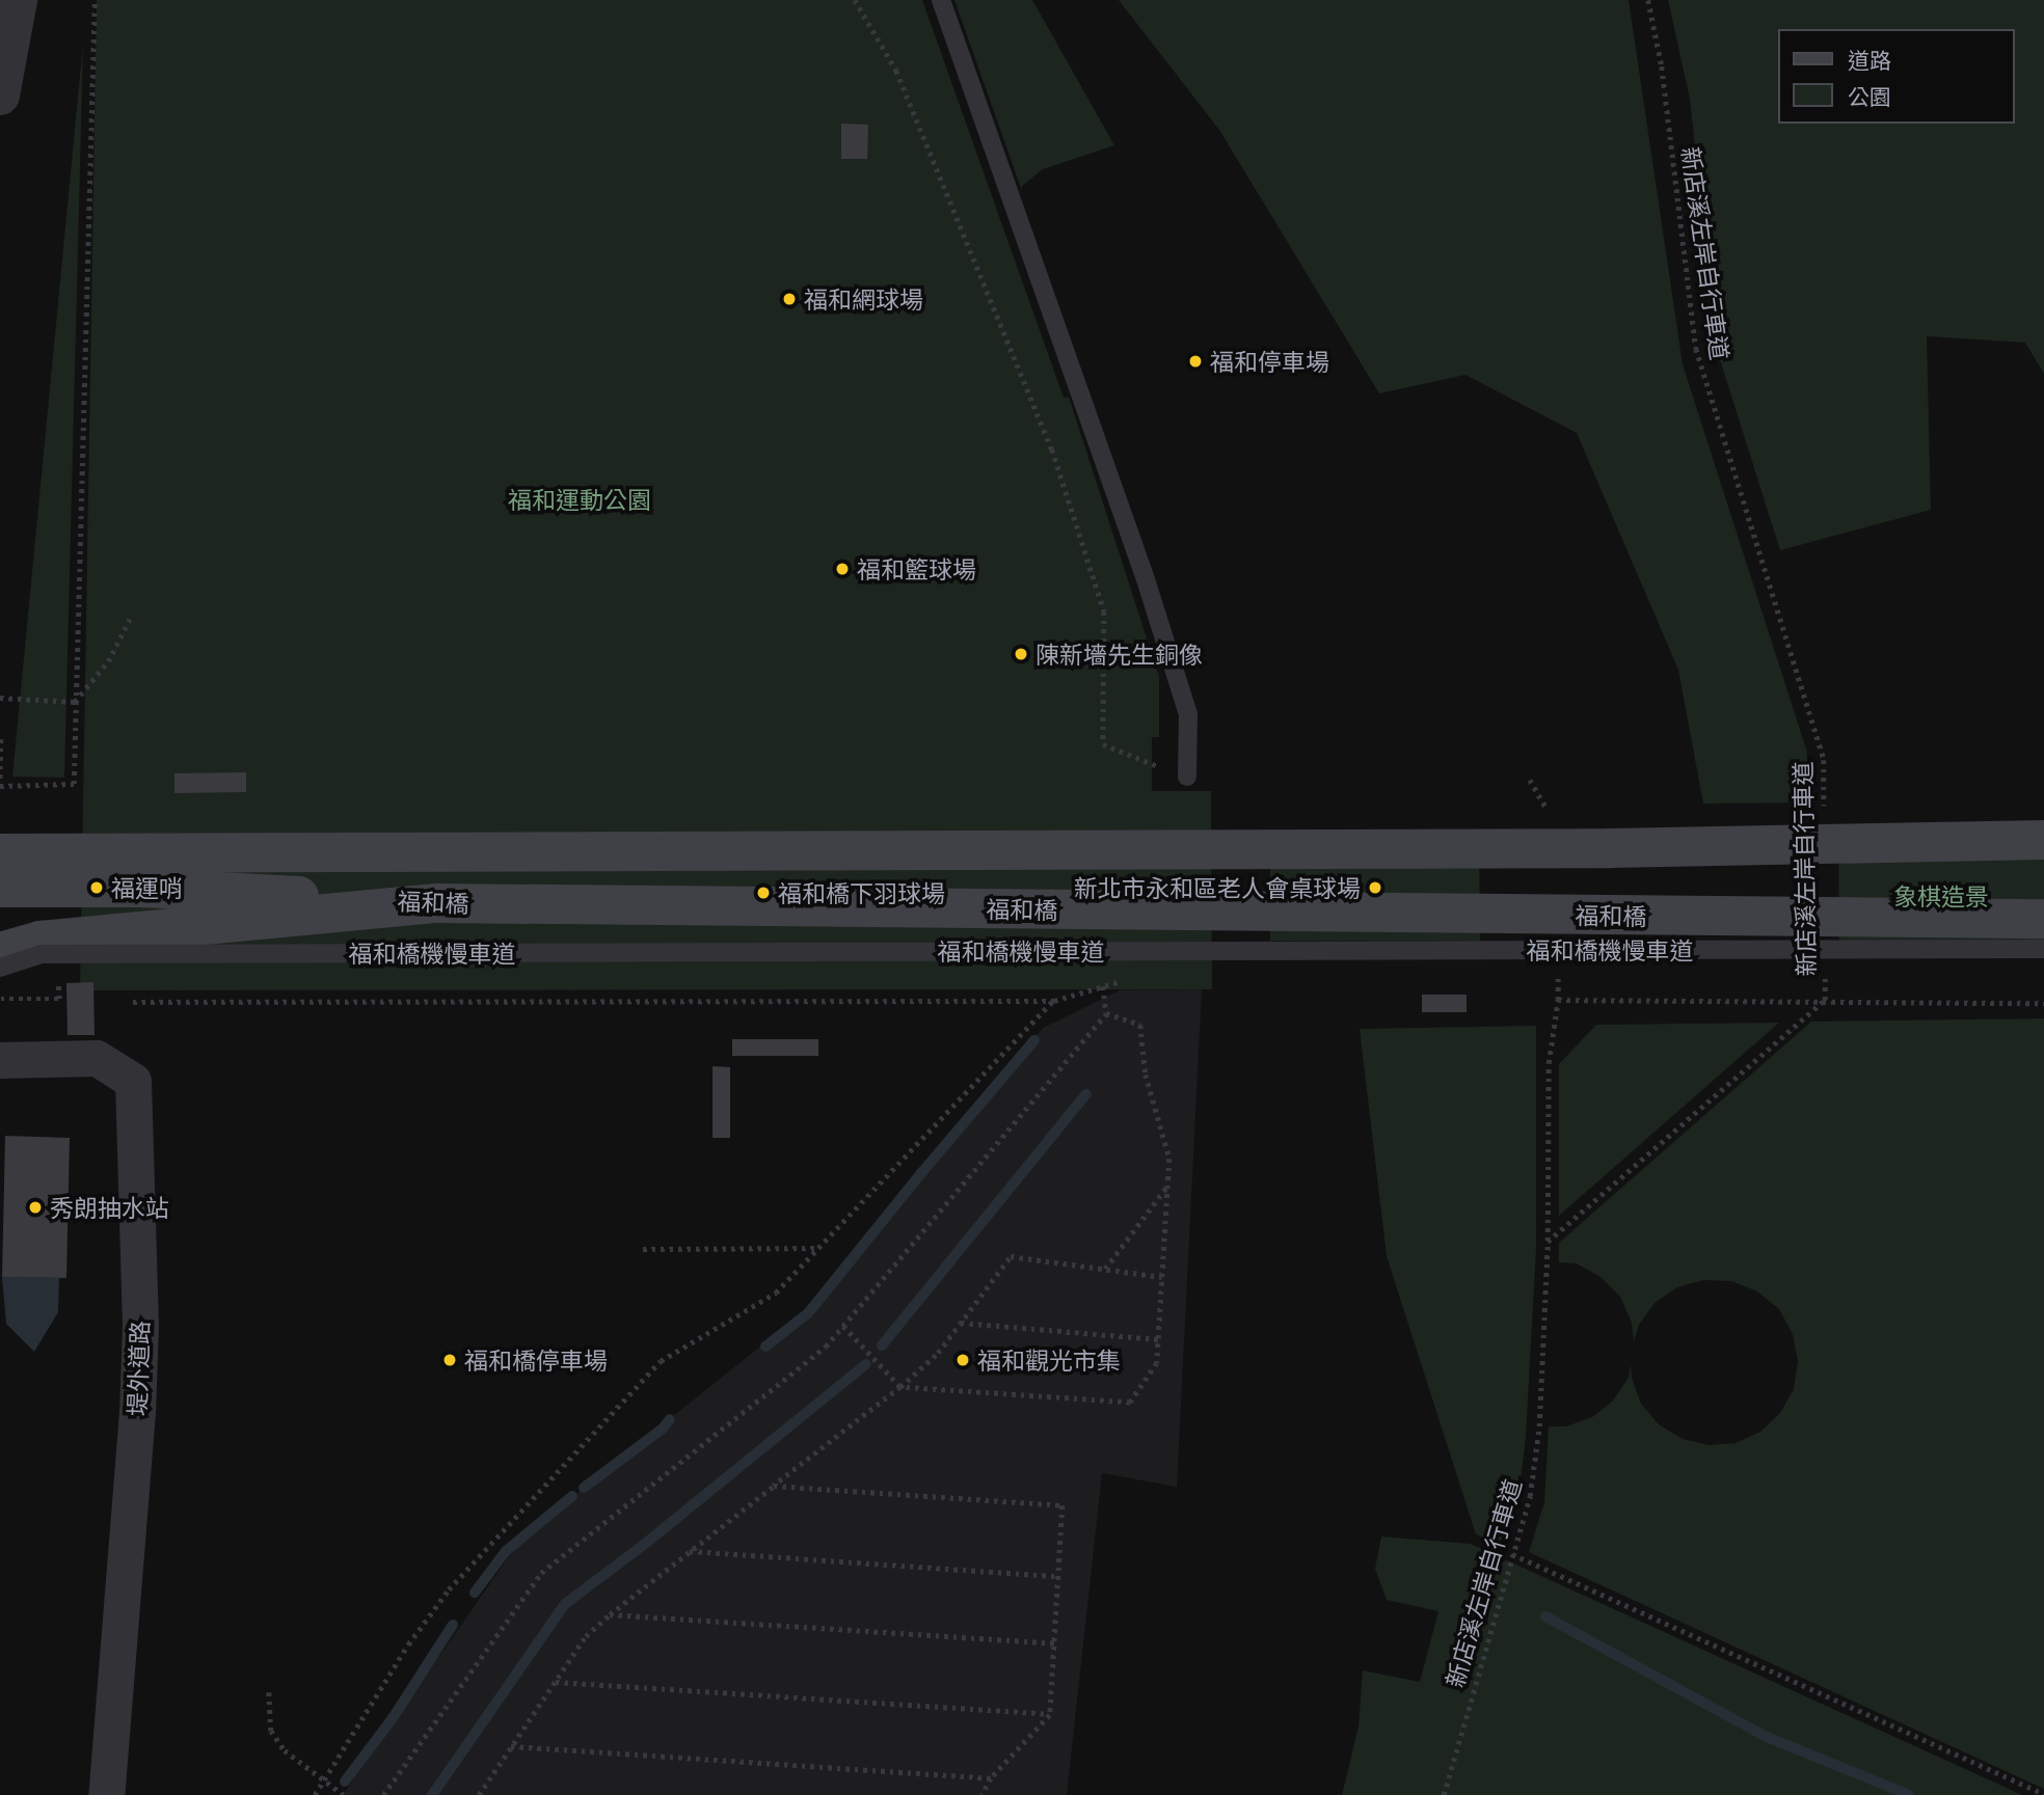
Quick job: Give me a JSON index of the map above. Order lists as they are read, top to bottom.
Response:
{
  "streets": {
    "main road": ["福和橋"],
    "street": ["堤外道路"],
    "lane": ["福和橋機慢車道"],
    "path": ["新店溪左岸自行車道"]
  },
  "parks": ["福和運動公園", "象棋造景"],
  "places": [
    "福和網球場",
    "福和停車場",
    "福和籃球場",
    "陳新墻先生銅像",
    "福運哨",
    "新北市永和區老人會桌球場",
    "福和橋下羽球場",
    "秀朗抽水站",
    "福和橋停車場",
    "福和觀光市集"
  ],
  "legend": ["道路", "公園"]
}
